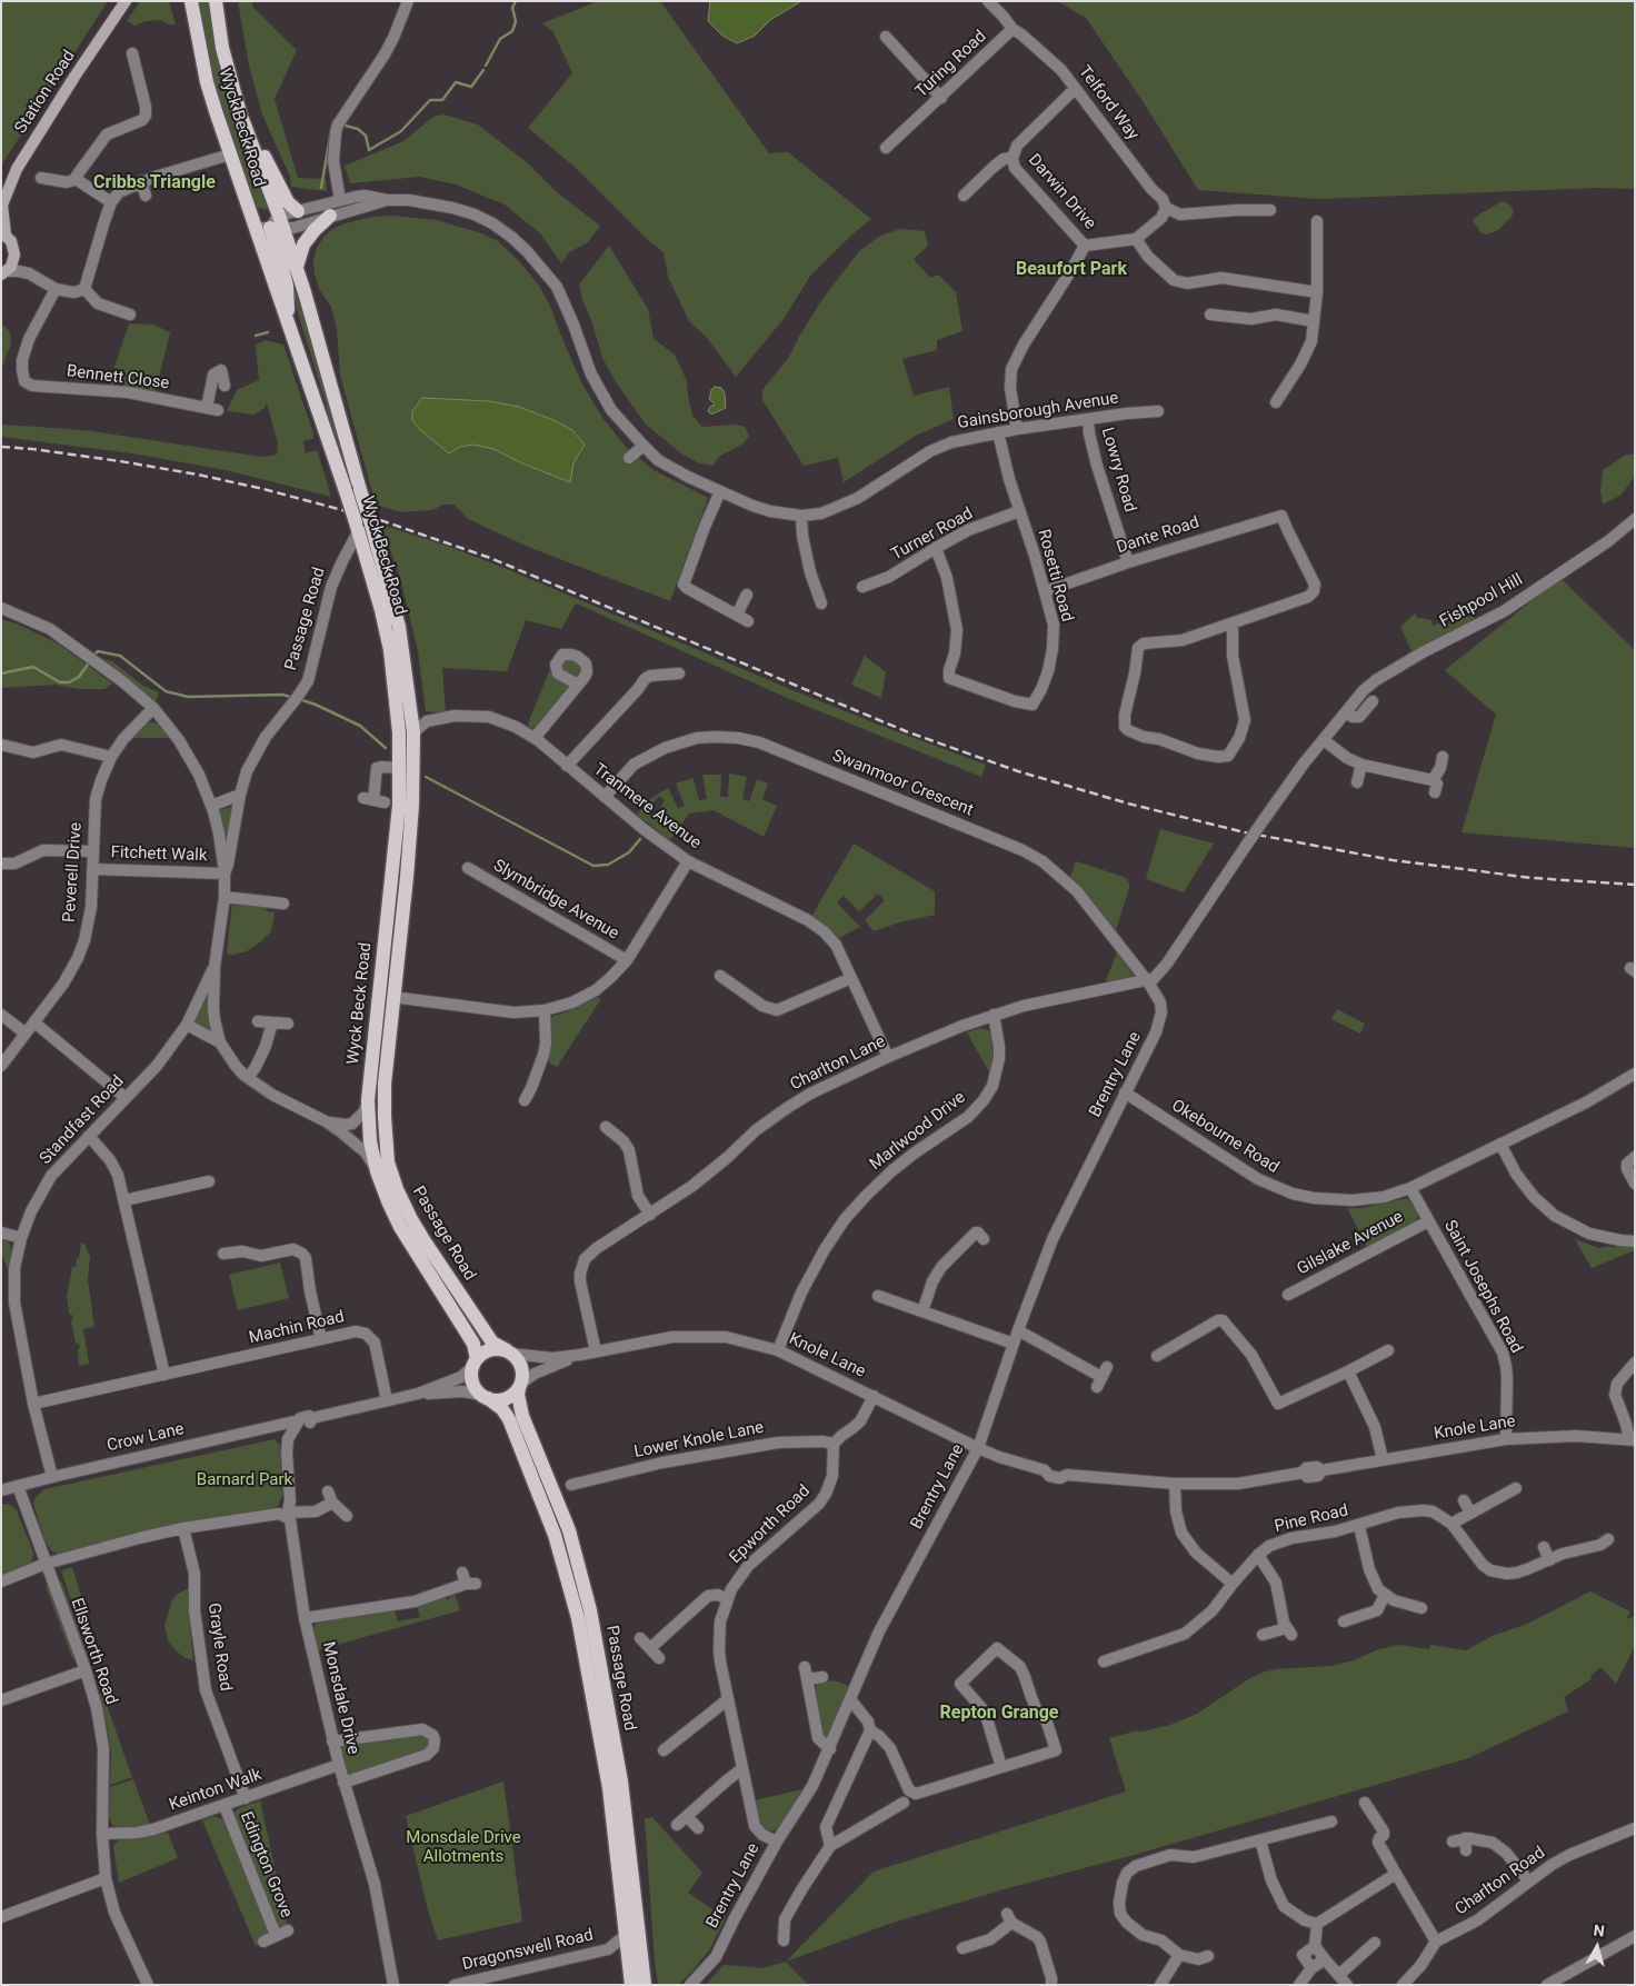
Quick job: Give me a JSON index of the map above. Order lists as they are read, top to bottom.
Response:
{
  "streets": {
    "main road": ["Station Road", "Wyck Beck Road", "Passage Road"],
    "street": [
      "Turing Road",
      "Telford Way",
      "Darwin Drive",
      "Bennett Close",
      "Gainsborough Avenue",
      "Lowry Road",
      "Turner Road",
      "Dante Road",
      "Rosetti Road",
      "Fishpool Hill",
      "Swanmoor Crescent",
      "Tranmere Avenue",
      "Fitchett Walk",
      "Peverell Drive",
      "Slymbridge Avenue",
      "Charlton Lane",
      "Brentry Lane",
      "Standfast Road",
      "Marlwood Drive",
      "Okebourne Road",
      "Gilslake Avenue",
      "Saint Josephs Road",
      "Machin Road",
      "Knole Lane",
      "Crow Lane",
      "Lower Knole Lane",
      "Pine Road",
      "Epworth Road",
      "Grayle Road",
      "Ellsworth Road",
      "Monsdale Drive",
      "Keinton Walk",
      "Edington Grove",
      "Charlton Road",
      "Dragonswell Road"
    ]
  },
  "crossings": [
    ["Turing Road", "Telford Way"],
    ["Telford Way", "Darwin Drive"],
    ["Wyck Beck Road", "Gainsborough Avenue"],
    ["Wyck Beck Road", "Passage Road"],
    ["Wyck Beck Road", "Tranmere Avenue"],
    ["Darwin Drive", "Gainsborough Avenue"],
    ["Gainsborough Avenue", "Lowry Road"],
    ["Gainsborough Avenue", "Rosetti Road"],
    ["Lowry Road", "Dante Road"],
    ["Turner Road", "Rosetti Road"],
    ["Dante Road", "Rosetti Road"],
    ["Fishpool Hill", "Swanmoor Crescent"],
    ["Fishpool Hill", "Charlton Lane"],
    ["Fishpool Hill", "Brentry Lane"],
    ["Passage Road", "Fitchett Walk"],
    ["Passage Road", "Standfast Road"],
    ["Passage Road", "Knole Lane"],
    ["Passage Road", "Crow Lane"],
    ["Passage Road", "Dragonswell Road"],
    ["Swanmoor Crescent", "Tranmere Avenue"],
    ["Swanmoor Crescent", "Charlton Lane"],
    ["Swanmoor Crescent", "Brentry Lane"],
    ["Tranmere Avenue", "Charlton Lane"],
    ["Fitchett Walk", "Peverell Drive"],
    ["Charlton Lane", "Brentry Lane"],
    ["Charlton Lane", "Marlwood Drive"],
    ["Charlton Lane", "Knole Lane"],
    ["Brentry Lane", "Okebourne Road"],
    ["Brentry Lane", "Knole Lane"],
    ["Brentry Lane", "Epworth Road"],
    ["Standfast Road", "Machin Road"],
    ["Standfast Road", "Crow Lane"],
    ["Marlwood Drive", "Knole Lane"],
    ["Okebourne Road", "Saint Josephs Road"],
    ["Gilslake Avenue", "Saint Josephs Road"],
    ["Saint Josephs Road", "Knole Lane"],
    ["Machin Road", "Crow Lane"],
    ["Knole Lane", "Crow Lane"],
    ["Crow Lane", "Ellsworth Road"],
    ["Crow Lane", "Monsdale Drive"],
    ["Lower Knole Lane", "Epworth Road"],
    ["Grayle Road", "Keinton Walk"],
    ["Ellsworth Road", "Keinton Walk"],
    ["Monsdale Drive", "Keinton Walk"],
    ["Keinton Walk", "Edington Grove"]
  ],
  "districts": ["Cribbs Triangle", "Beaufort Park", "Repton Grange"],
  "parks": ["Barnard Park", "Monsdale Drive Allotments"],
  "north": "top"
}
